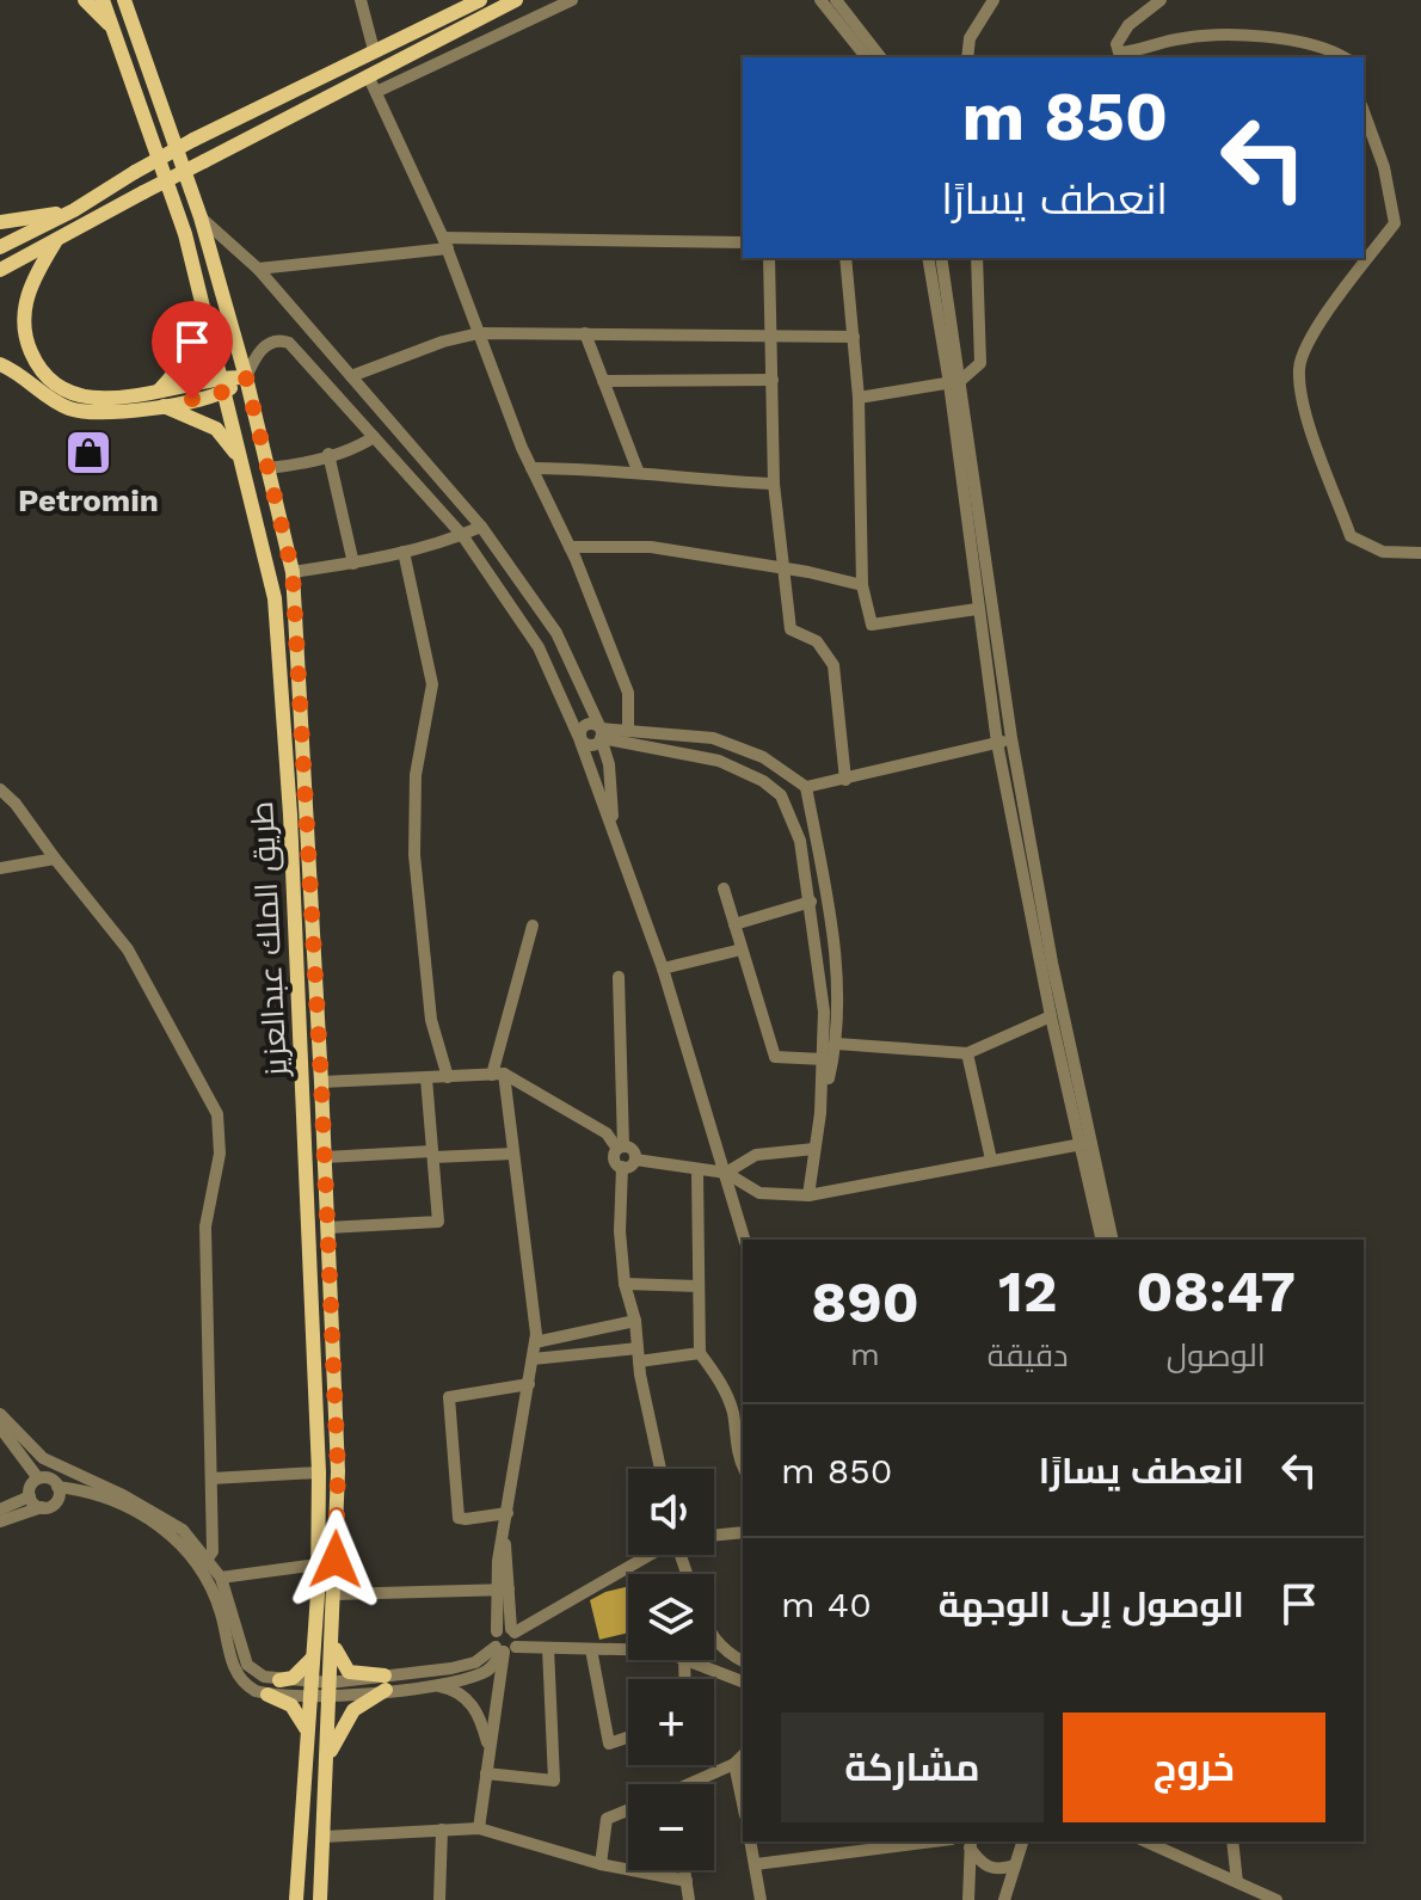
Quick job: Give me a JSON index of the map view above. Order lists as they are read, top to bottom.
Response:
{
  "streets": {
    "main road": ["طريق الملك عبدالعزيز"]
  },
  "places": {
    "shop": ["Petromin"]
  },
  "page": {
    "turn": ["850 m", "انعطف يسارًا"],
    "eta": [
      "08:47",
      "الوصول",
      "12",
      "دقيقة",
      "890",
      "m"
    ],
    "list": [
      {
        "name": "انعطف يسارًا",
        "value": "850 m"
      },
      {
        "name": "الوصول إلى الوجهة",
        "value": "40 m"
      }
    ],
    "map_buttons": ["+", "−"],
    "buttons": ["خروج", "مشاركة"]
  }
}
